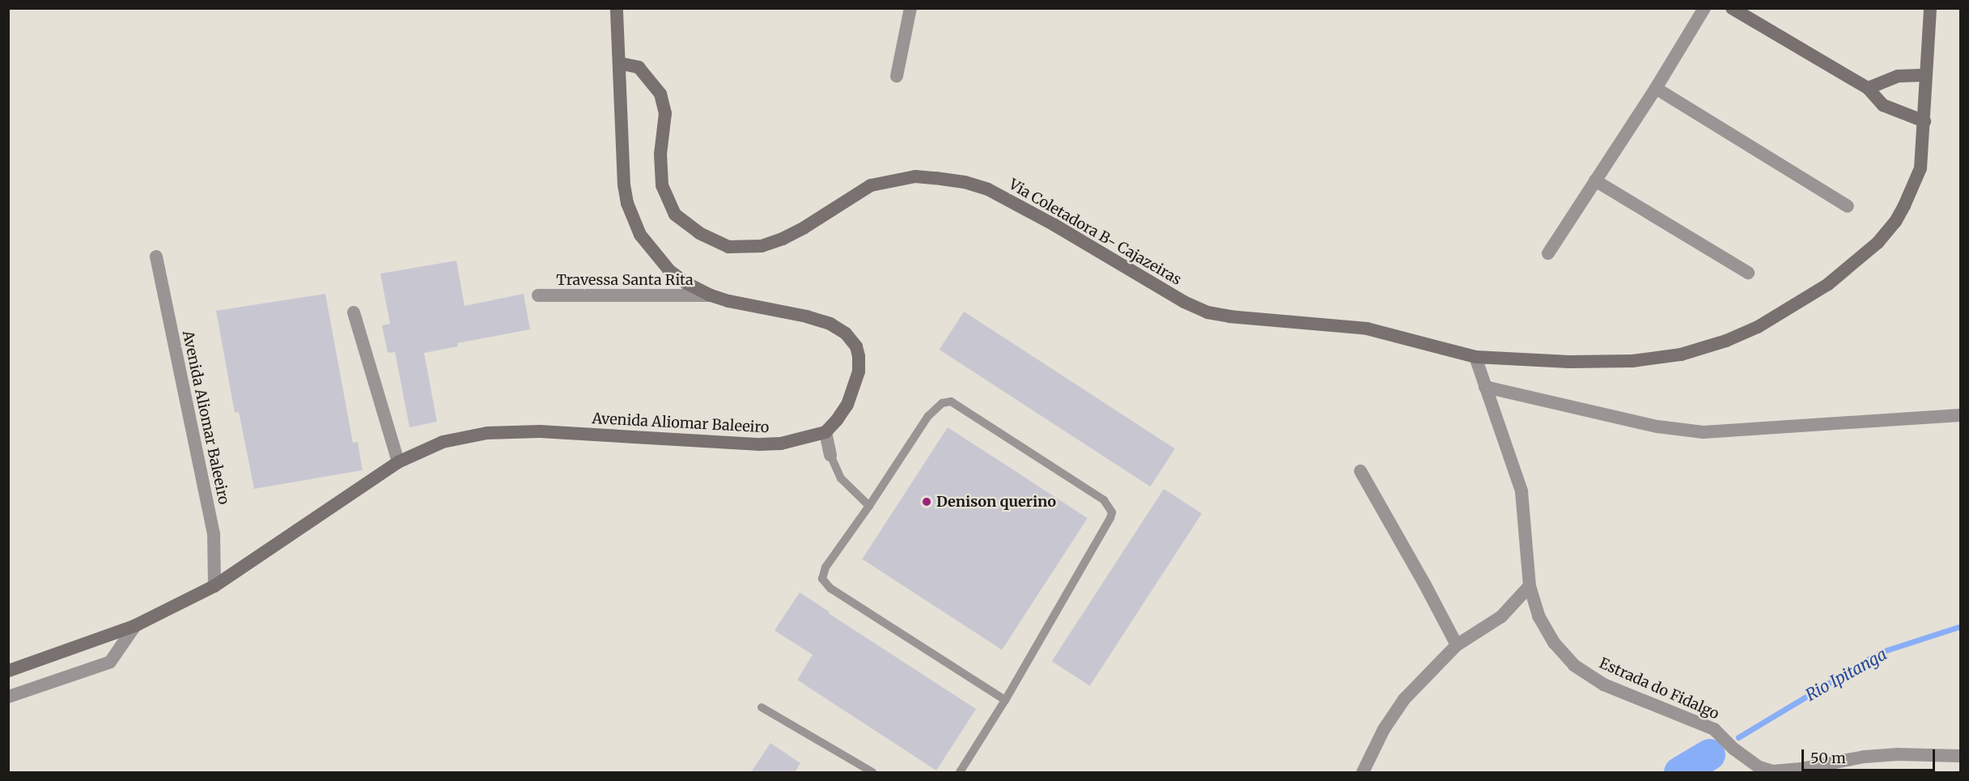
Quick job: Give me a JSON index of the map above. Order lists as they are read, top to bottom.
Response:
{
  "streets": {
    "main road": ["Via Coletadora B- Cajazeiras", "Avenida Aliomar Baleeiro"],
    "street": ["Travessa Santa Rita", "Estrada do Fidalgo"]
  },
  "crossings": [
    ["Via Coletadora B- Cajazeiras", "Estrada do Fidalgo"]
  ],
  "water": ["Rio Ipitanga"],
  "places": ["Denison querino"],
  "scale_bar": "50 m"
}
